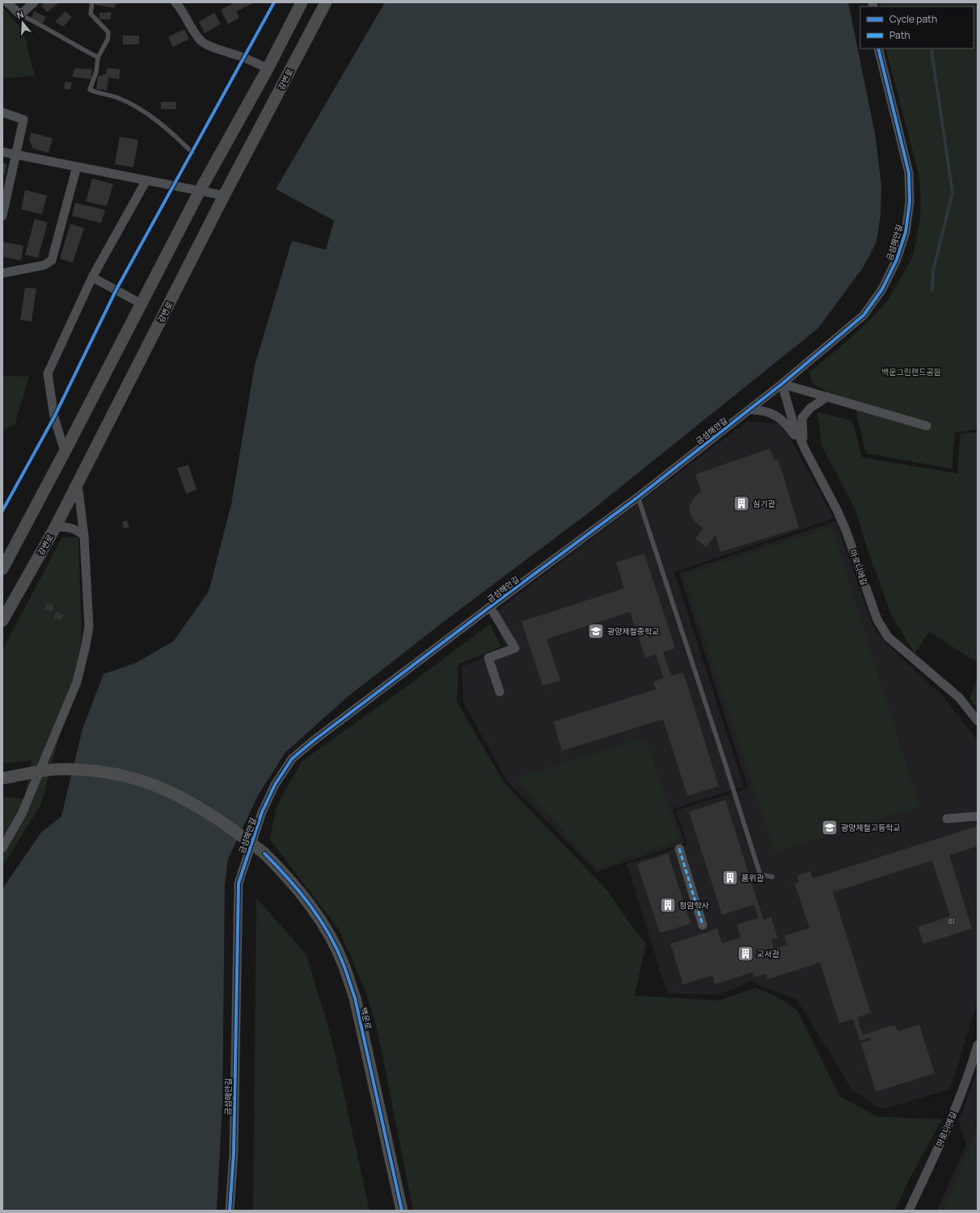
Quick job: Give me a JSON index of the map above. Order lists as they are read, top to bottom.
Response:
{
  "streets": {
    "main road": ["강변로", "백운로"],
    "street": ["금섬해안길", "마로니에길"]
  },
  "crossings": [
    ["금섬해안길", "마로니에길"]
  ],
  "parks": ["백운그린랜드공원"],
  "places": {
    "building": [
      "심기관",
      "품위관",
      "청암학사",
      "교서관"
    ],
    "school or university": ["광양제철중학교", "광양제철고등학교"]
  },
  "house_numbers": ["61"],
  "legend": ["Cycle path", "Path"],
  "north": "top"
}
